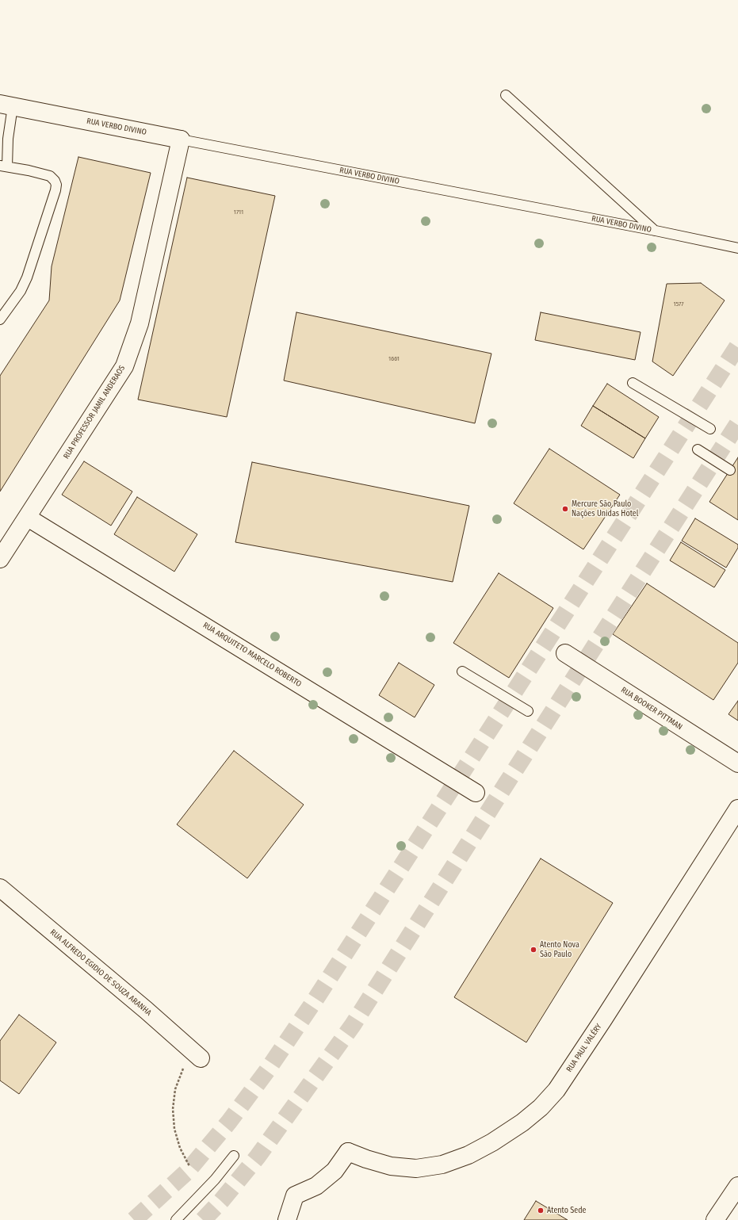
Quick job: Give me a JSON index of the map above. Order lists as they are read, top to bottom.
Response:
{
  "streets": {
    "street": [
      "RUA VERBO DIVINO",
      "RUA PROFESSOR JAMIL ANDERAOS",
      "RUA ARQUITETO MARCELO ROBERTO",
      "RUA BOOKER PITTMAN",
      "RUA ALFREDO EGIDIO DE SOUZA ARANHA",
      "RUA PAUL VALÉRY"
    ]
  },
  "crossings": [
    ["RUA VERBO DIVINO", "RUA PROFESSOR JAMIL ANDERAOS"],
    ["RUA PROFESSOR JAMIL ANDERAOS", "RUA ARQUITETO MARCELO ROBERTO"]
  ],
  "places": ["Mercure São Paulo Nações Unidas Hotel", "Atento Nova São Paulo", "Atento Sede"],
  "house_numbers": ["1711", "1577", "1661"]
}
